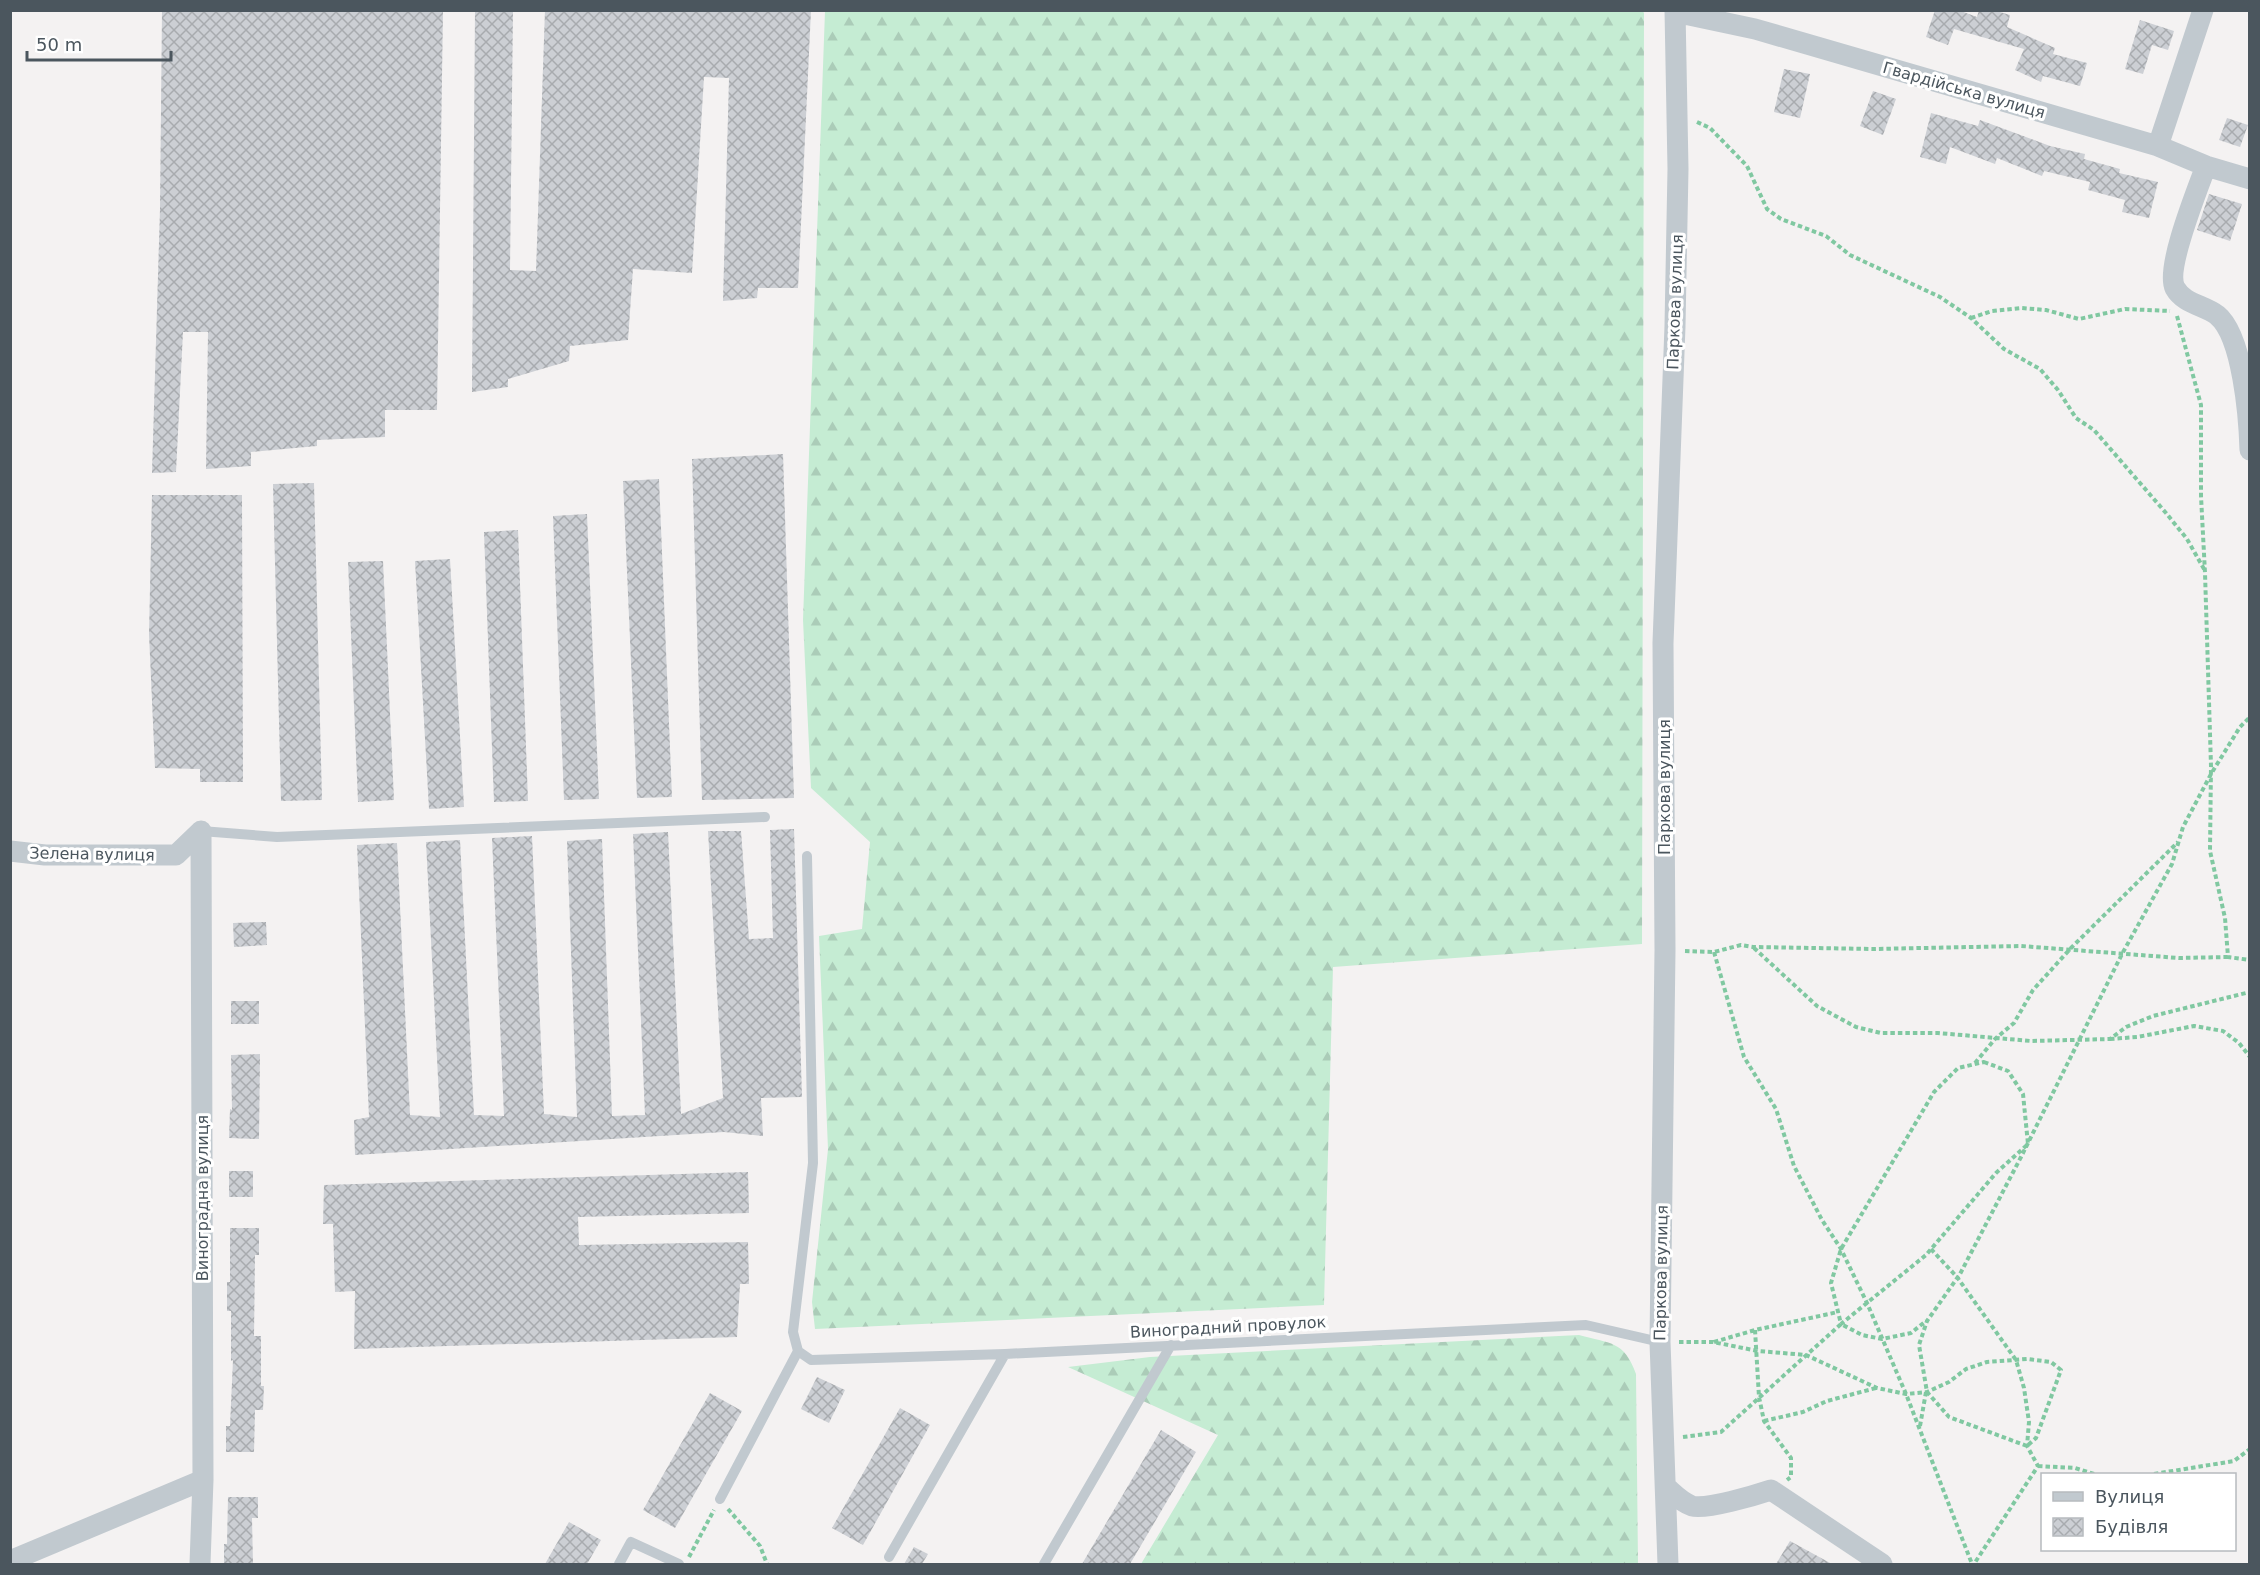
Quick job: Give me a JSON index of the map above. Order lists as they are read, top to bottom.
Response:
{
  "streets": {
    "street": [
      "Гвардійська вулиця",
      "Паркова вулиця",
      "Зелена вулиця",
      "Виноградна вулиця"
    ],
    "lane": ["Виноградний провулок"]
  },
  "crossings": [
    ["Гвардійська вулиця", "Паркова вулиця"],
    ["Паркова вулиця", "Виноградний провулок"],
    ["Зелена вулиця", "Виноградна вулиця"]
  ],
  "legend": ["Вулиця", "Будівля"],
  "scale_bar": "50 m"
}
